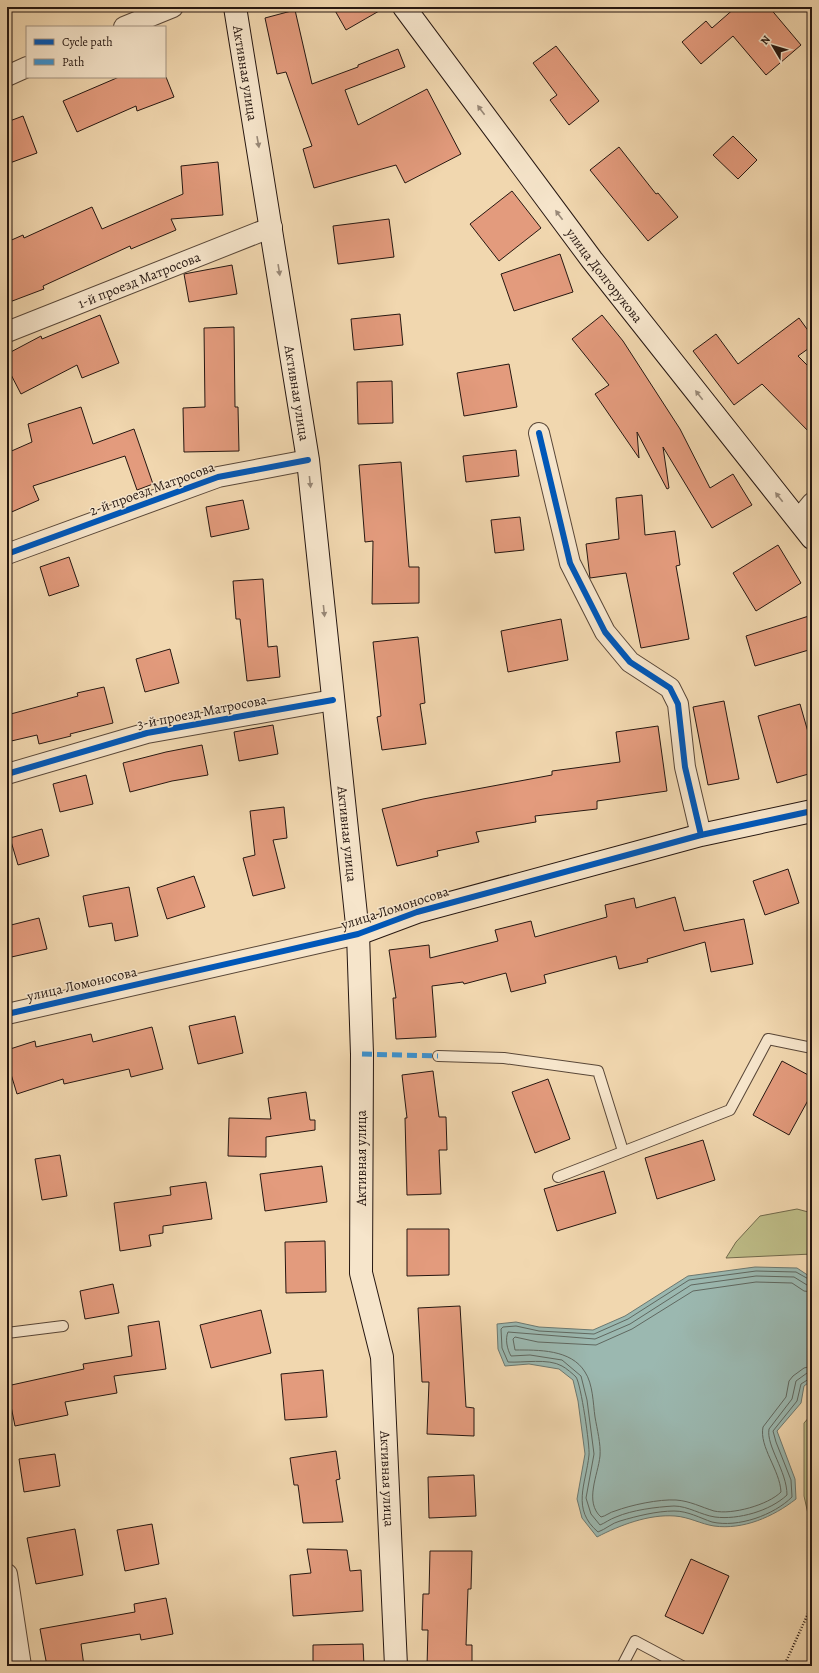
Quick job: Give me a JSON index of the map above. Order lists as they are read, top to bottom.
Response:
{
  "streets": {
    "main road": ["Активная улица", "улица Долгорукова", "улица Ломоносова"],
    "street": ["1-й проезд Матросова", "2-й проезд Матросова", "3-й проезд Матросова"]
  },
  "crossings": [
    ["Активная улица", "1-й проезд Матросова"],
    ["Активная улица", "2-й проезд Матросова"],
    ["Активная улица", "3-й проезд Матросова"],
    ["Активная улица", "улица Ломоносова"]
  ],
  "one_way": ["Активная улица", "улица Долгорукова"],
  "legend": ["Cycle path", "Path"],
  "north": "top left"
}
